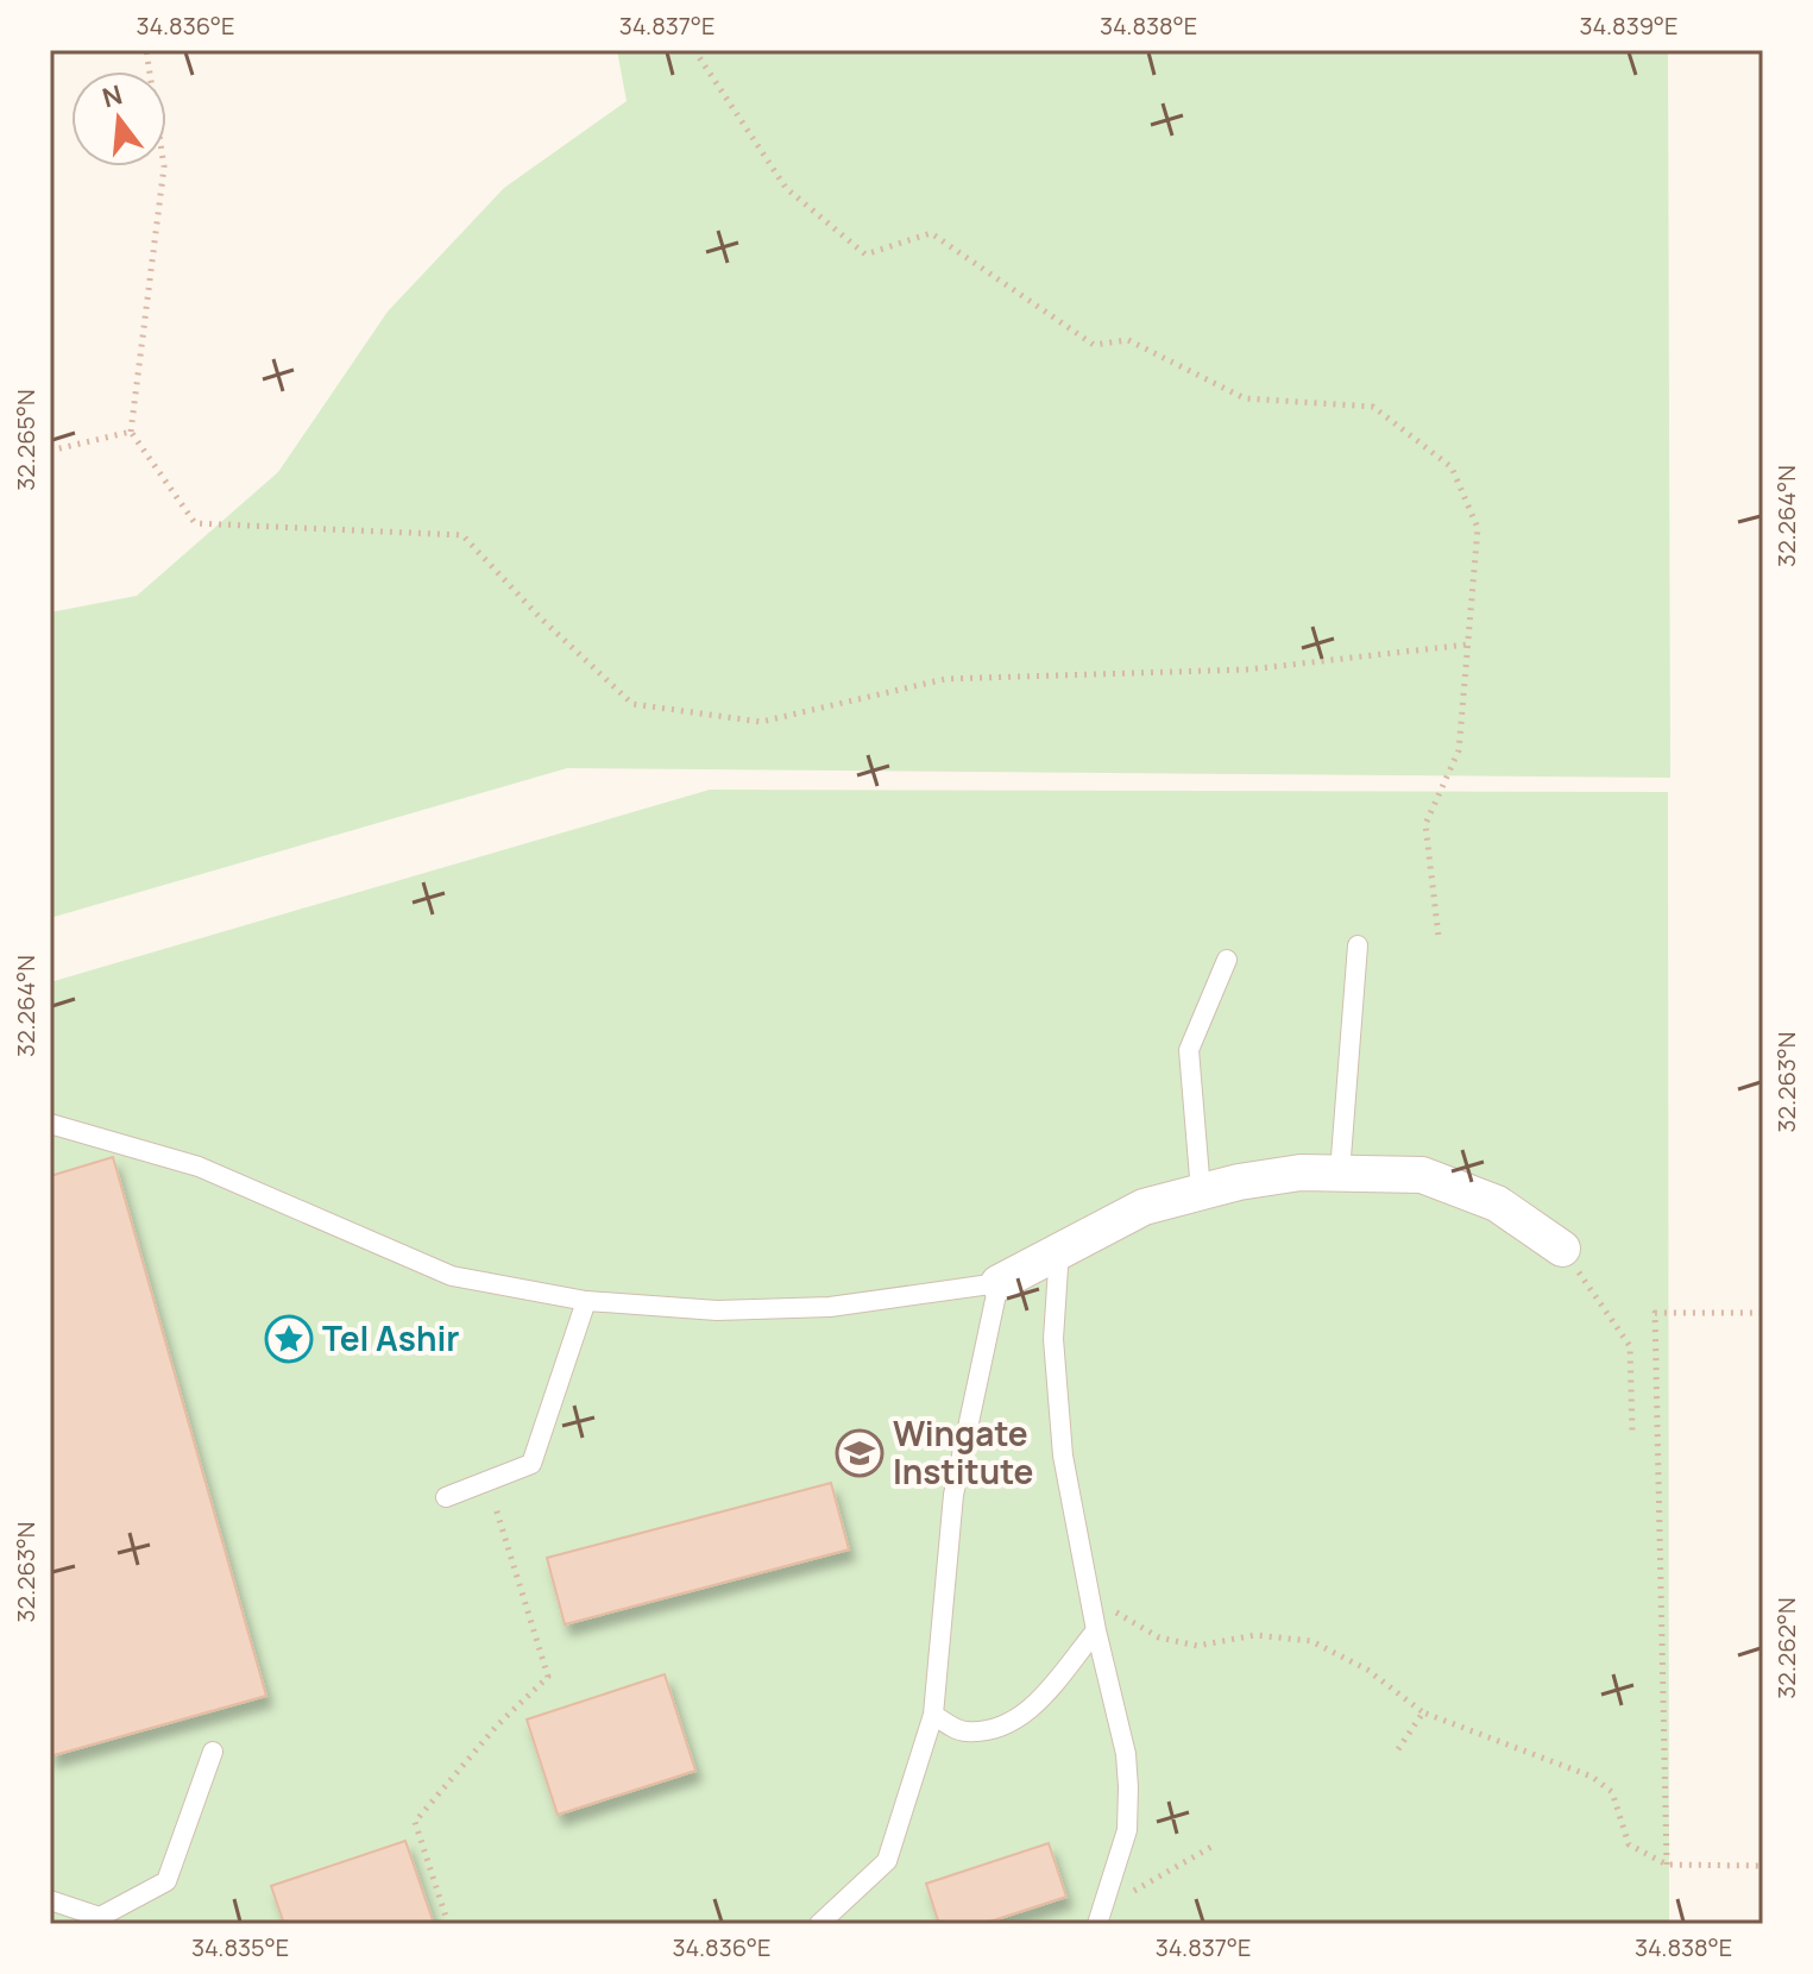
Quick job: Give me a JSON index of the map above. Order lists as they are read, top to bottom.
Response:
{
  "places": {
    "place": ["Tel Ashir"],
    "school or university": ["Wingate Institute"]
  },
  "north": "top",
  "coordinates": [
    "34.836°E",
    "34.837°E",
    "34.838°E",
    "34.839°E",
    "32.265°N",
    "32.264°N",
    "32.263°N",
    "32.262°N",
    "34.835°E"
  ]
}
